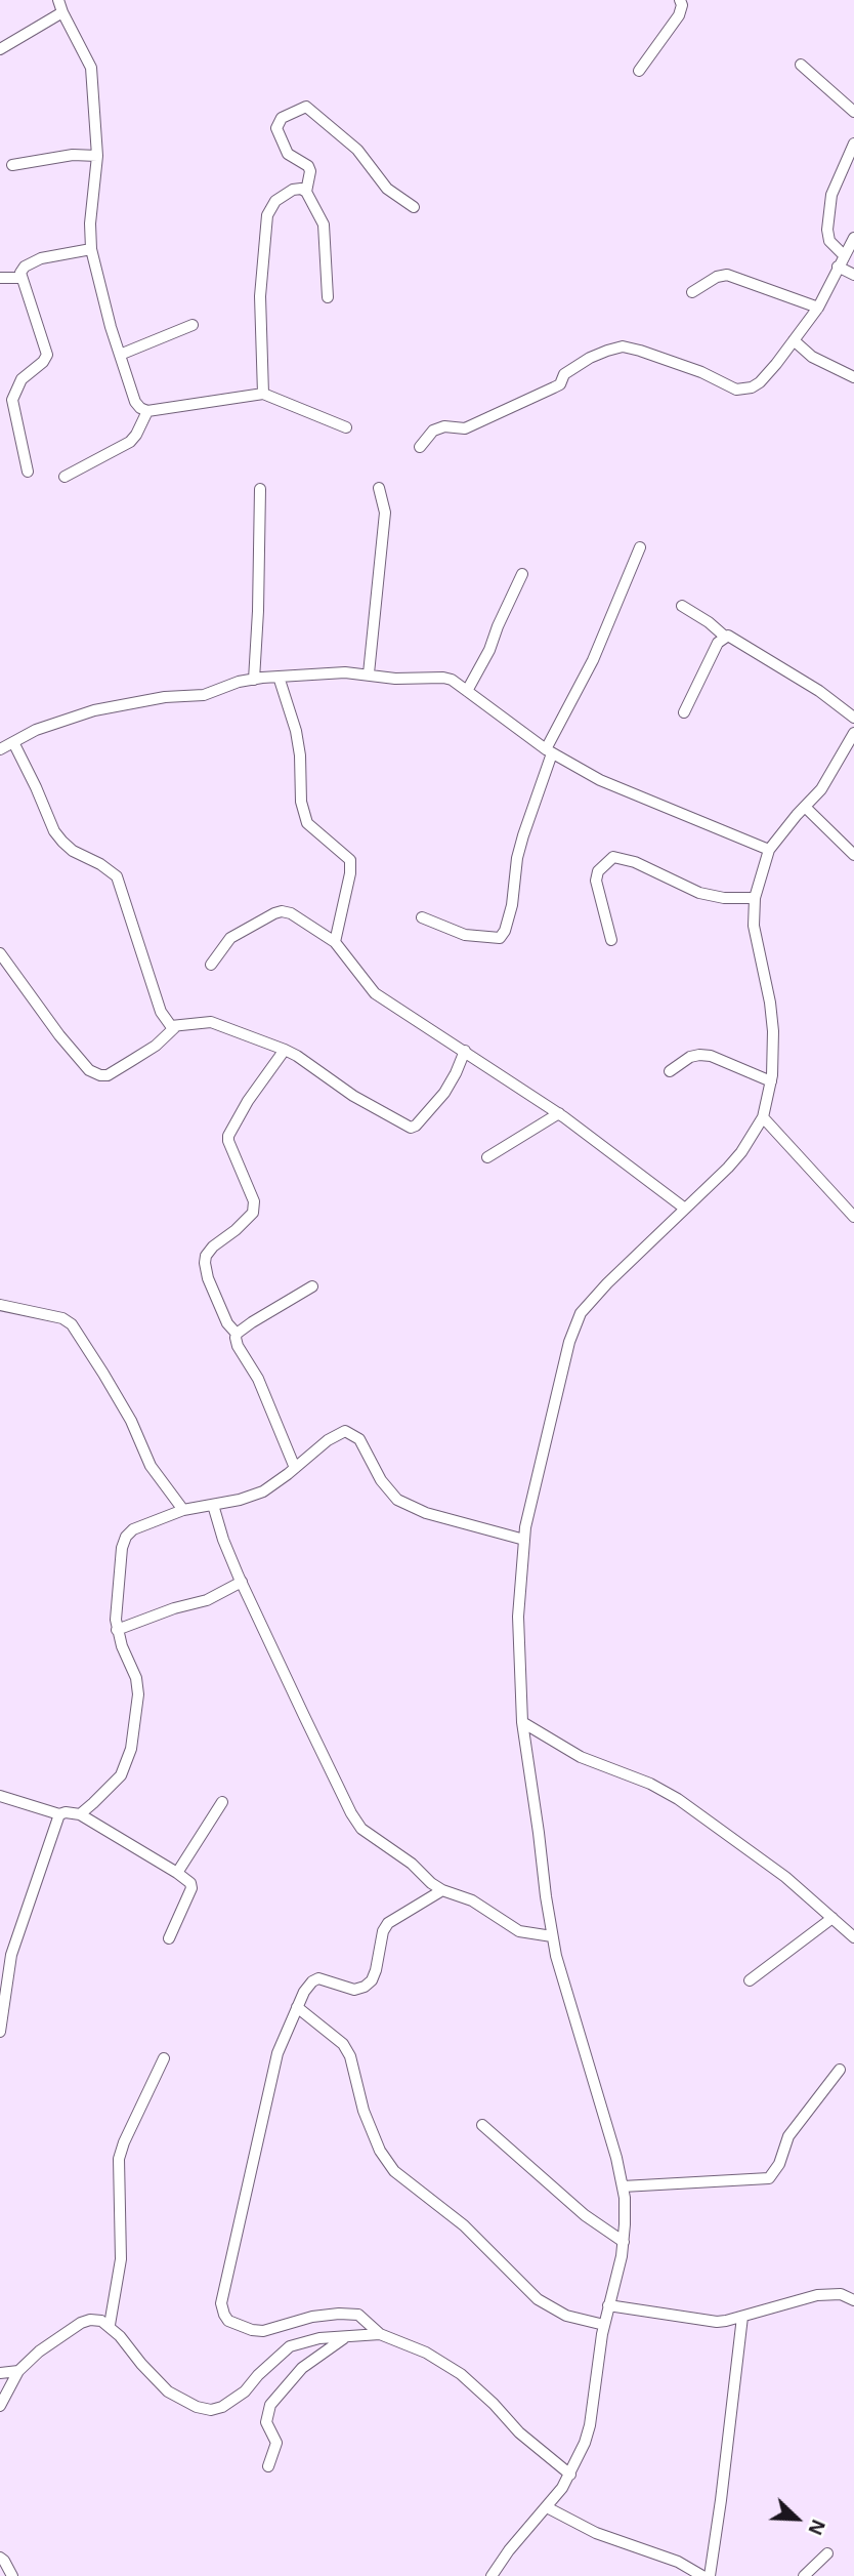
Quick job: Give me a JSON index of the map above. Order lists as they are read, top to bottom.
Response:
{
  "north": "bottom right"
}
